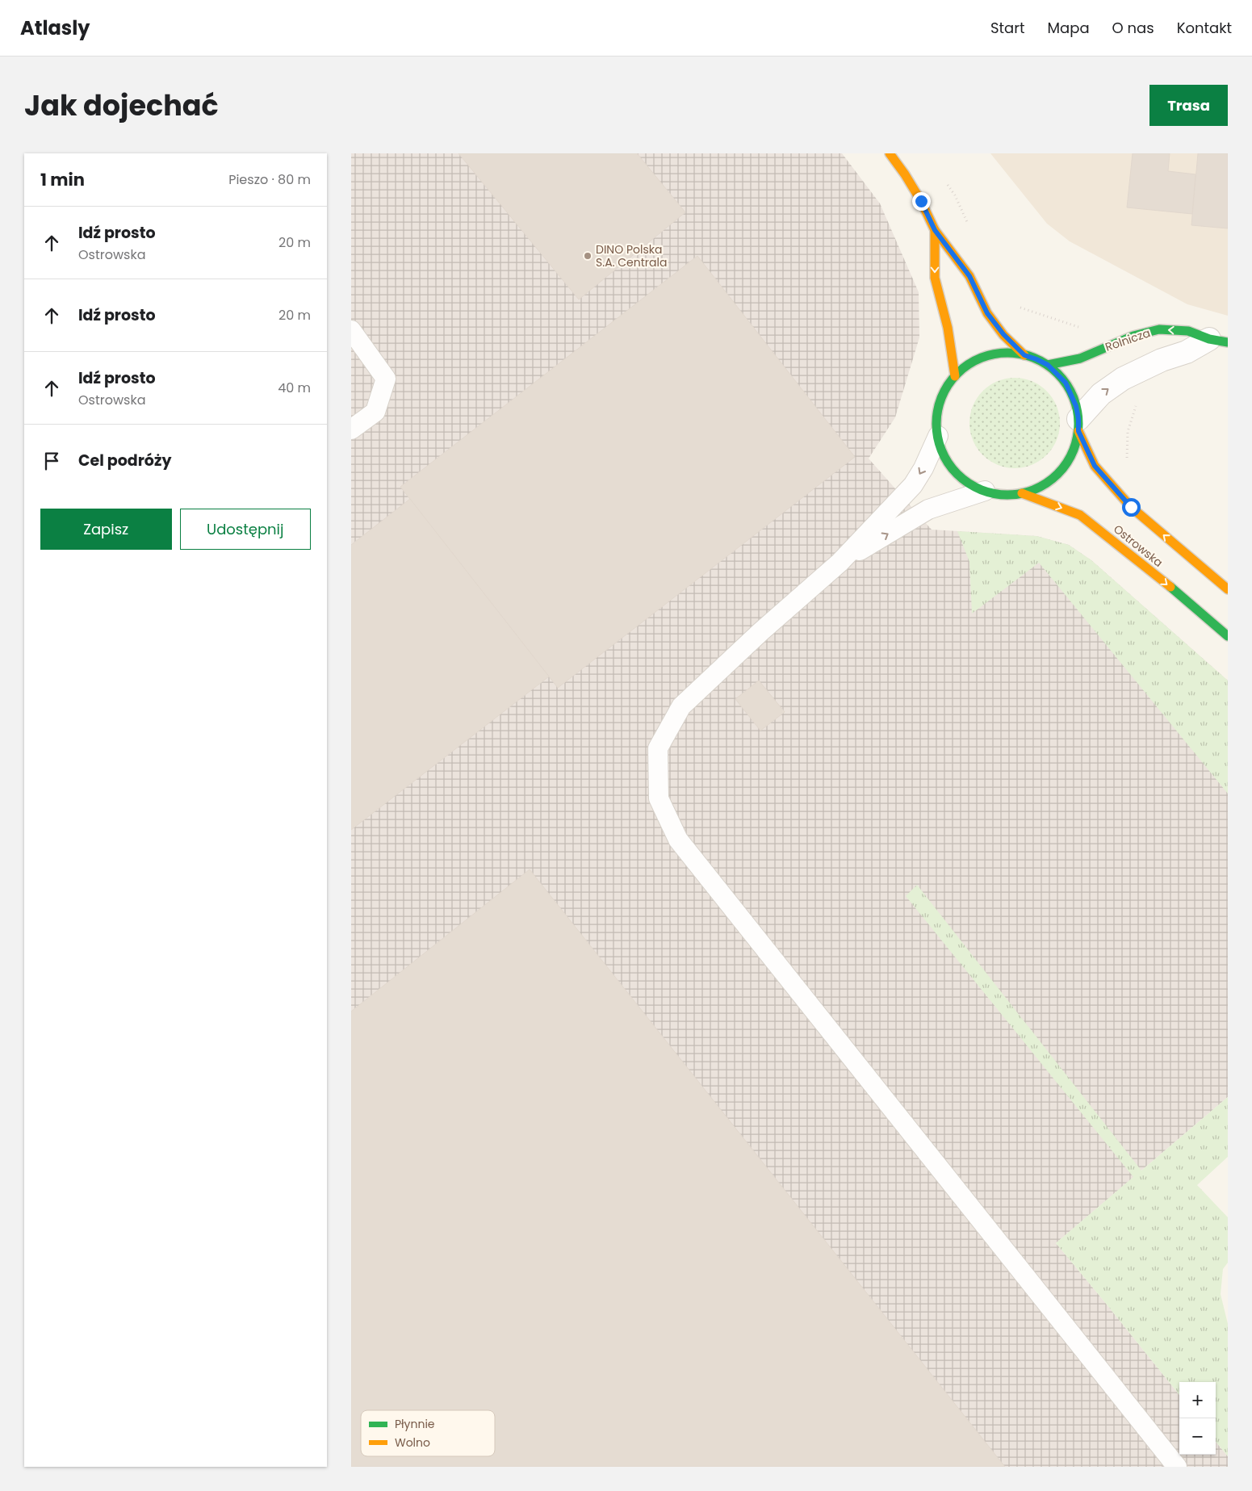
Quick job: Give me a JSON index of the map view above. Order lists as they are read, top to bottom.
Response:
{
  "streets": {
    "main road": ["Rolnicza", "Ostrowska"]
  },
  "crossings": [
    ["Rolnicza", "Ostrowska"]
  ],
  "places": ["DINO Polska S.A. Centrala"],
  "legend": ["Płynnie", "Wolno"],
  "page": {
    "header": "Atlasly",
    "nav": [
      "Start",
      "Mapa",
      "O nas",
      "Kontakt"
    ],
    "title": "Jak dojechać",
    "buttons": [
      "Trasa",
      ["Zapisz", "Udostępnij"]
    ],
    "heading": ["1 min", "Pieszo · 80 m"],
    "list": [
      ["Idź prosto", "Ostrowska", "20 m"],
      ["Idź prosto", "20 m"],
      ["Idź prosto", "Ostrowska", "40 m"],
      "Cel podróży"
    ],
    "map_buttons": ["+", "−"]
  }
}
